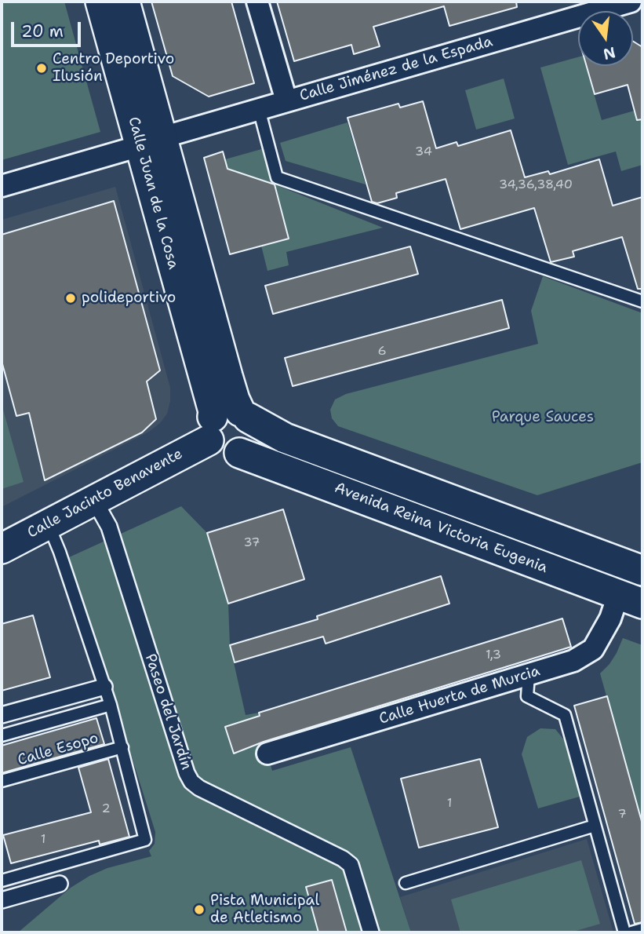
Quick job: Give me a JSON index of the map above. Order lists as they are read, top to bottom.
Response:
{
  "streets": {
    "main road": ["Calle Juan de la Cosa", "Calle Jacinto Benavente", "Avenida Reina Victoria Eugenia"],
    "street": ["Calle Jiménez de la Espada", "Calle Huerta de Murcia", "Paseo del Jardín"],
    "lane": ["Calle Esopo"]
  },
  "crossings": [
    ["Calle Jiménez de la Espada", "Calle Juan de la Cosa"],
    ["Calle Juan de la Cosa", "Calle Jacinto Benavente"],
    ["Calle Juan de la Cosa", "Avenida Reina Victoria Eugenia"],
    ["Calle Jacinto Benavente", "Avenida Reina Victoria Eugenia"],
    ["Calle Jacinto Benavente", "Paseo del Jardín"],
    ["Avenida Reina Victoria Eugenia", "Calle Huerta de Murcia"]
  ],
  "parks": ["Parque Sauces"],
  "places": ["Centro Deportivo Ilusión", "polideportivo", "Pista Municipal de Atletismo"],
  "house_numbers": [
    "34",
    "34,36,38,40",
    "6",
    "37",
    "1,3",
    "1",
    "2",
    "7",
    "1"
  ],
  "scale_bar": "20 m",
  "north": "bottom"
}
